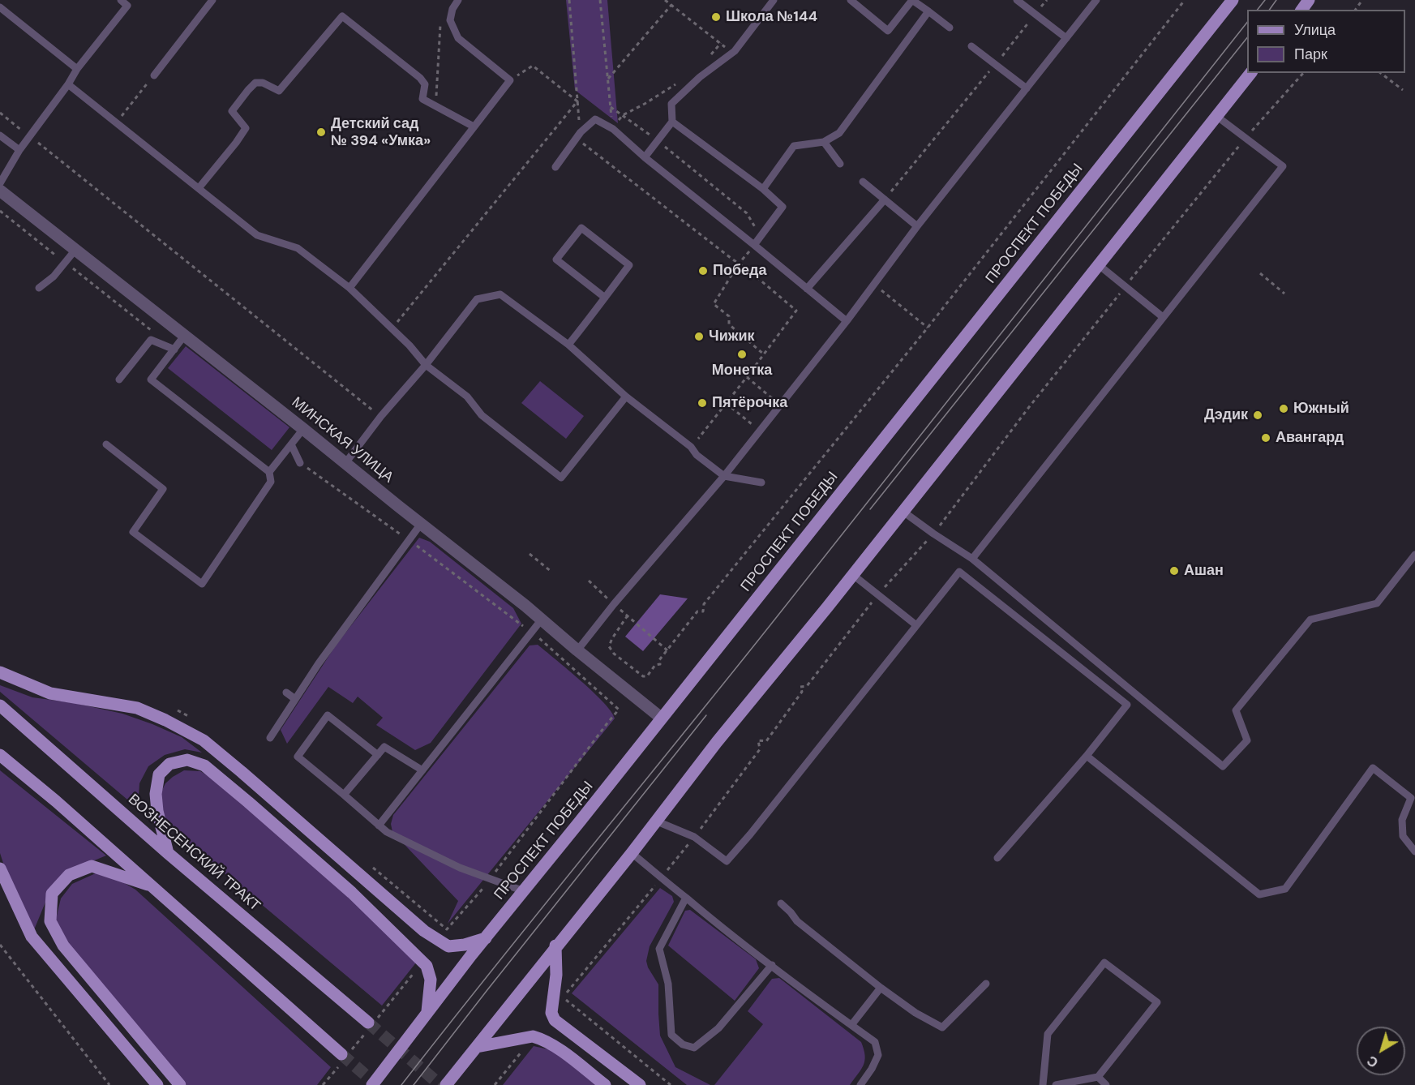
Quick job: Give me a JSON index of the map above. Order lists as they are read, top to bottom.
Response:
{
  "streets": {
    "main road": ["ПРОСПЕКТ ПОБЕДЫ", "ВОЗНЕСЕНСКИЙ ТРАКТ"],
    "street": ["МИНСКАЯ УЛИЦА"]
  },
  "crossings": [
    ["ПРОСПЕКТ ПОБЕДЫ", "МИНСКАЯ УЛИЦА"]
  ],
  "places": [
    "Школа №144",
    "Детский сад № 394 «Умка»",
    "Победа",
    "Чижик",
    "Монетка",
    "Пятёрочка",
    "Южный",
    "Дэдик",
    "Авангард",
    "Ашан"
  ],
  "legend": ["Улица", "Парк"],
  "north": "bottom left"
}
